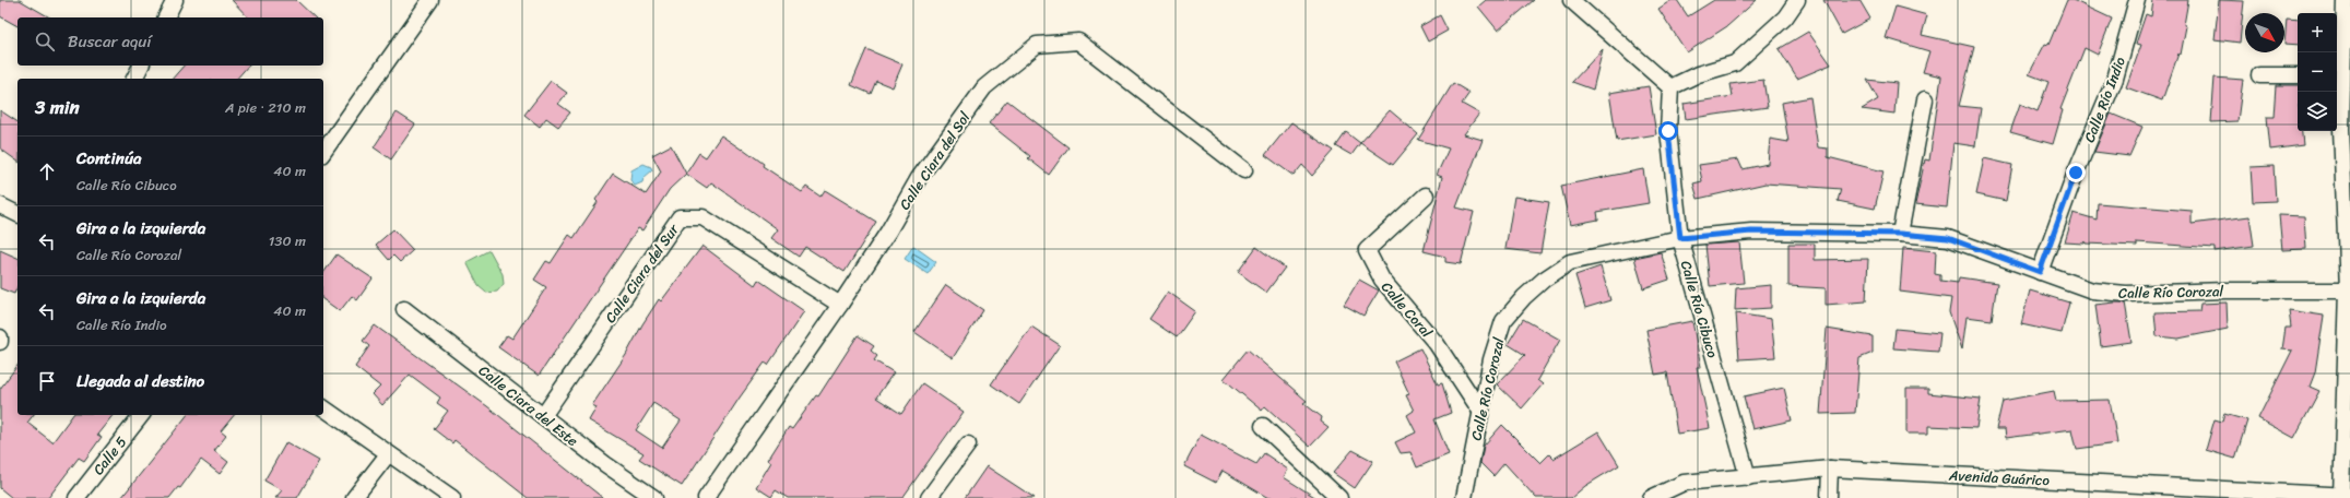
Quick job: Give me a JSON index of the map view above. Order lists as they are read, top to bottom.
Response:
{
  "streets": {
    "street": [
      "Calle Río Indio",
      "Calle Ciara del Sol",
      "Calle Ciara del Sur",
      "Calle Río Corozal",
      "Calle Coral",
      "Calle Río Cibuco",
      "Calle Ciara del Este",
      "Calle 5",
      "Avenida Guárico"
    ]
  },
  "crossings": [
    ["Calle Río Indio", "Calle Río Corozal"],
    ["Calle Ciara del Sol", "Calle Ciara del Sur"],
    ["Calle Ciara del Sur", "Calle Ciara del Este"],
    ["Calle Río Corozal", "Calle Coral"],
    ["Calle Río Corozal", "Calle Río Cibuco"],
    ["Calle Río Cibuco", "Avenida Guárico"]
  ],
  "north": "bottom right",
  "page": {
    "map_buttons": ["+", "−"],
    "search": "Buscar aquí",
    "heading": ["3 min", "A pie · 210 m"],
    "list": [
      ["Continúa", "Calle Río Cibuco", "40 m"],
      ["Gira a la izquierda", "Calle Río Corozal", "130 m"],
      ["Gira a la izquierda", "Calle Río Indio", "40 m"],
      "Llegada al destino"
    ]
  }
}
